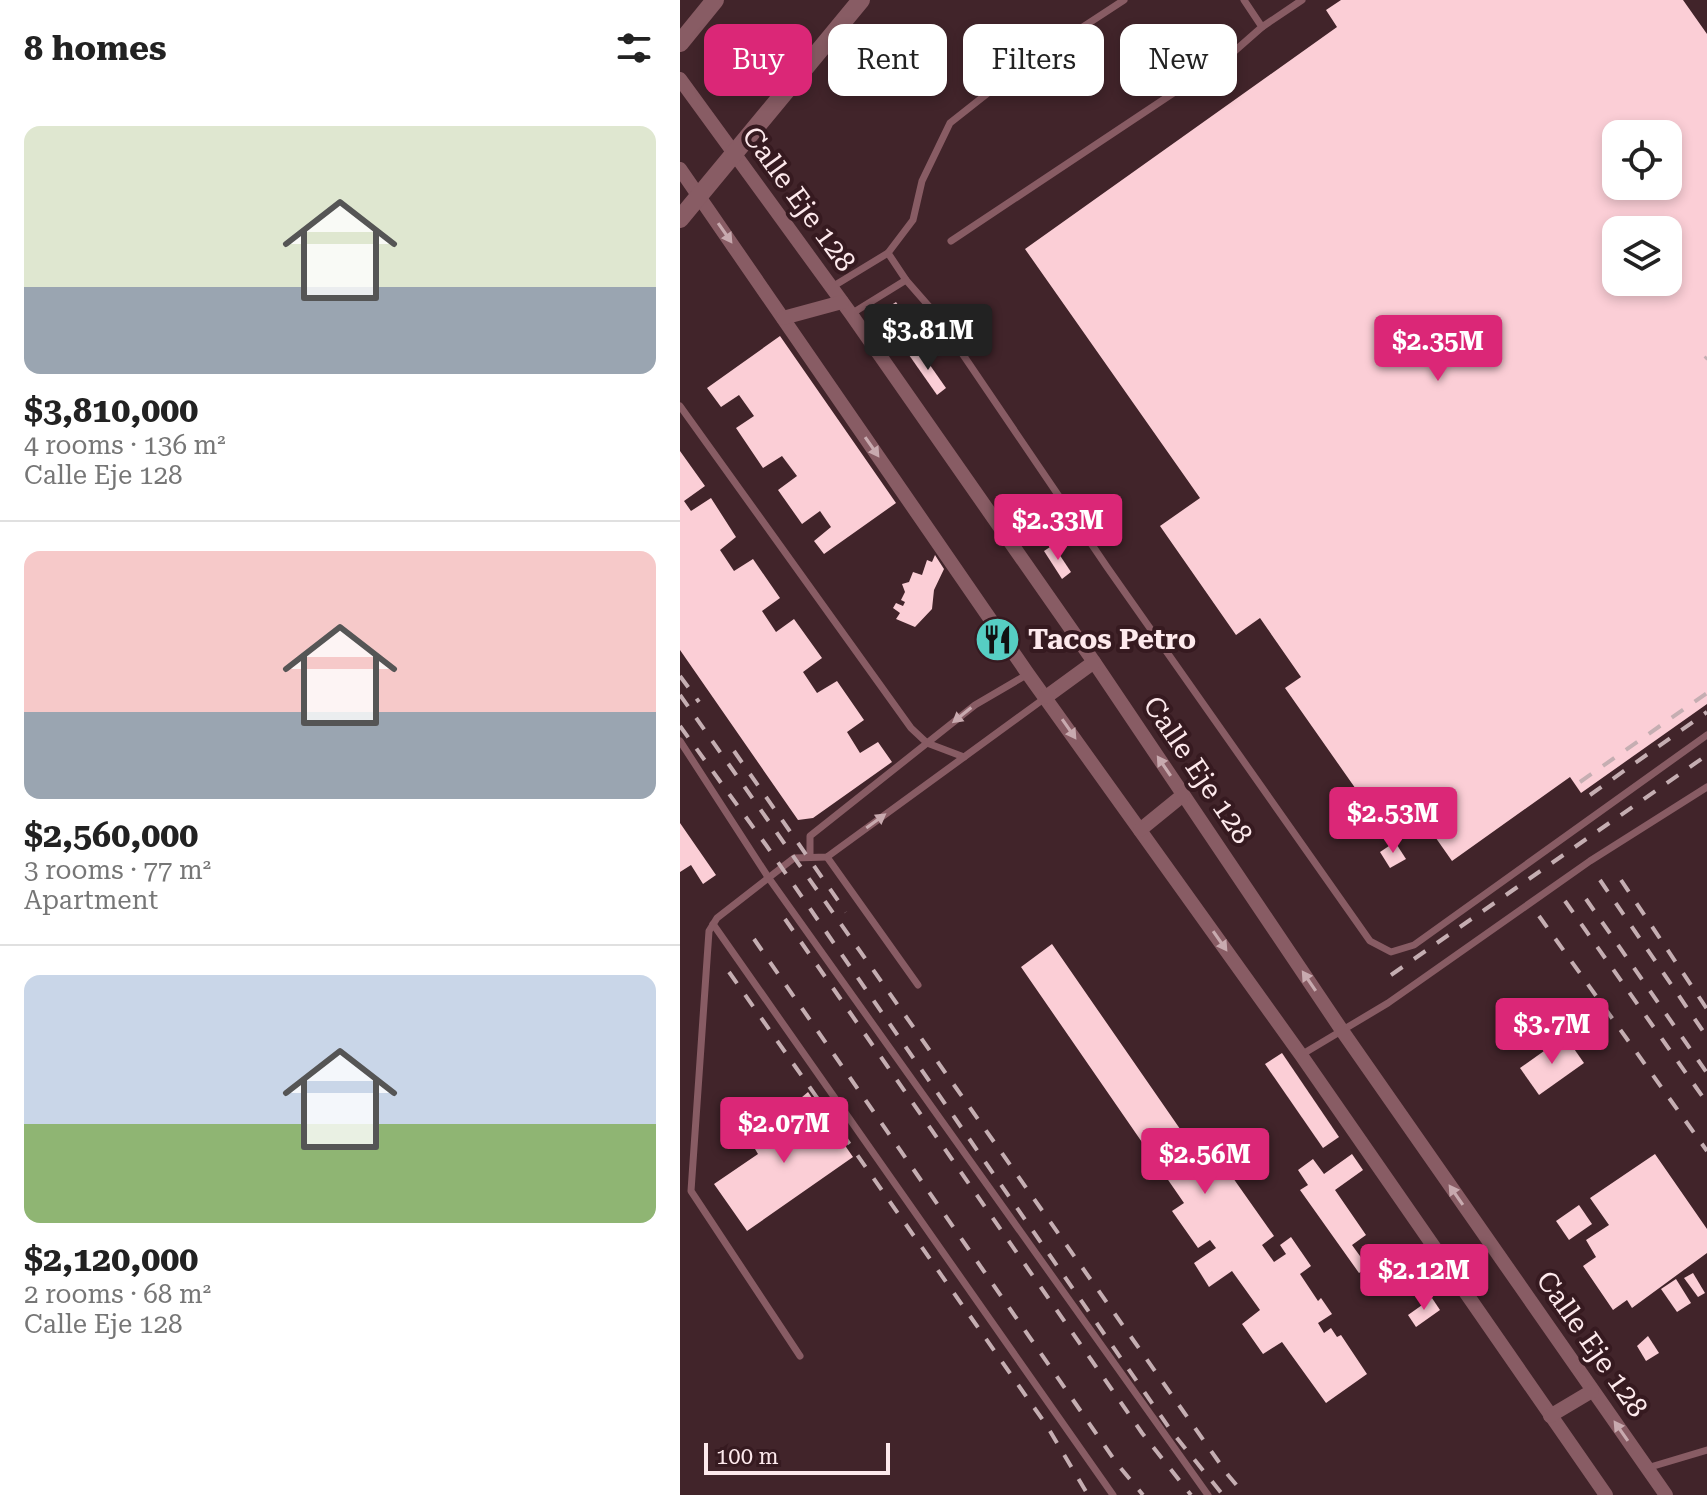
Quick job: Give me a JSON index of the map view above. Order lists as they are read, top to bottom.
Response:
{
  "streets": {
    "street": ["Calle Eje 128"]
  },
  "places": {
    "restaurant": ["Tacos Petro"]
  },
  "scale_bar": "100 m",
  "page": {
    "heading": "8 homes",
    "chip": [
      "Buy",
      "Rent",
      "Filters",
      "New"
    ],
    "list": [
      {
        "name": "$3,810,000",
        "note": "4 rooms · 136 m² · Calle Eje 128"
      },
      {
        "name": "$2,560,000",
        "note": "3 rooms · 77 m² · Apartment"
      },
      {
        "name": "$2,120,000",
        "note": "2 rooms · 68 m² · Calle Eje 128"
      }
    ],
    "price": [
      "$3.81M",
      "$2.35M",
      "$2.33M",
      "$2.53M",
      "$3.7M",
      "$2.07M",
      "$2.56M",
      "$2.12M"
    ],
    "scale": "100 m"
  }
}
